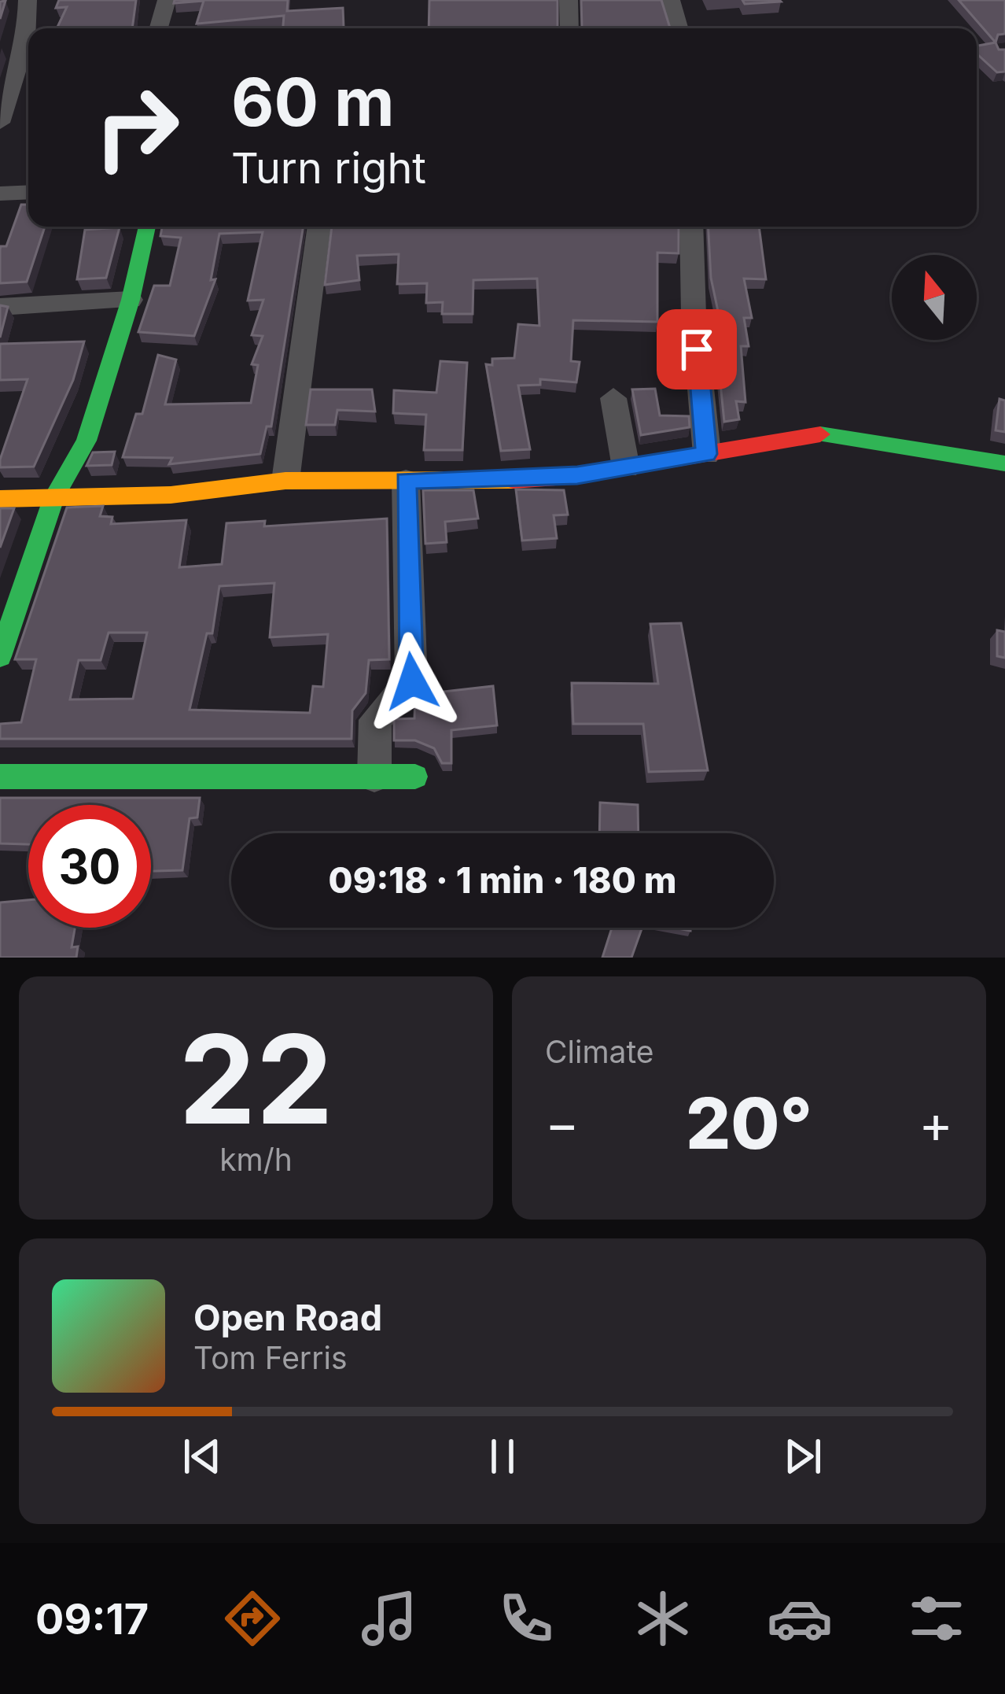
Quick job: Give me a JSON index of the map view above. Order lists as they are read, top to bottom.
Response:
{
  "north": "top",
  "page": {
    "turn": ["60 m", "Turn right"],
    "limit": "30",
    "trip": "09:18 · 1 min · 180 m",
    "tile": [
      ["22", "km/h"],
      "Climate"
    ],
    "heat": ["−", "20°", "+"],
    "song": ["Open Road", "Tom Ferris"],
    "tabs": "09:17"
  }
}
